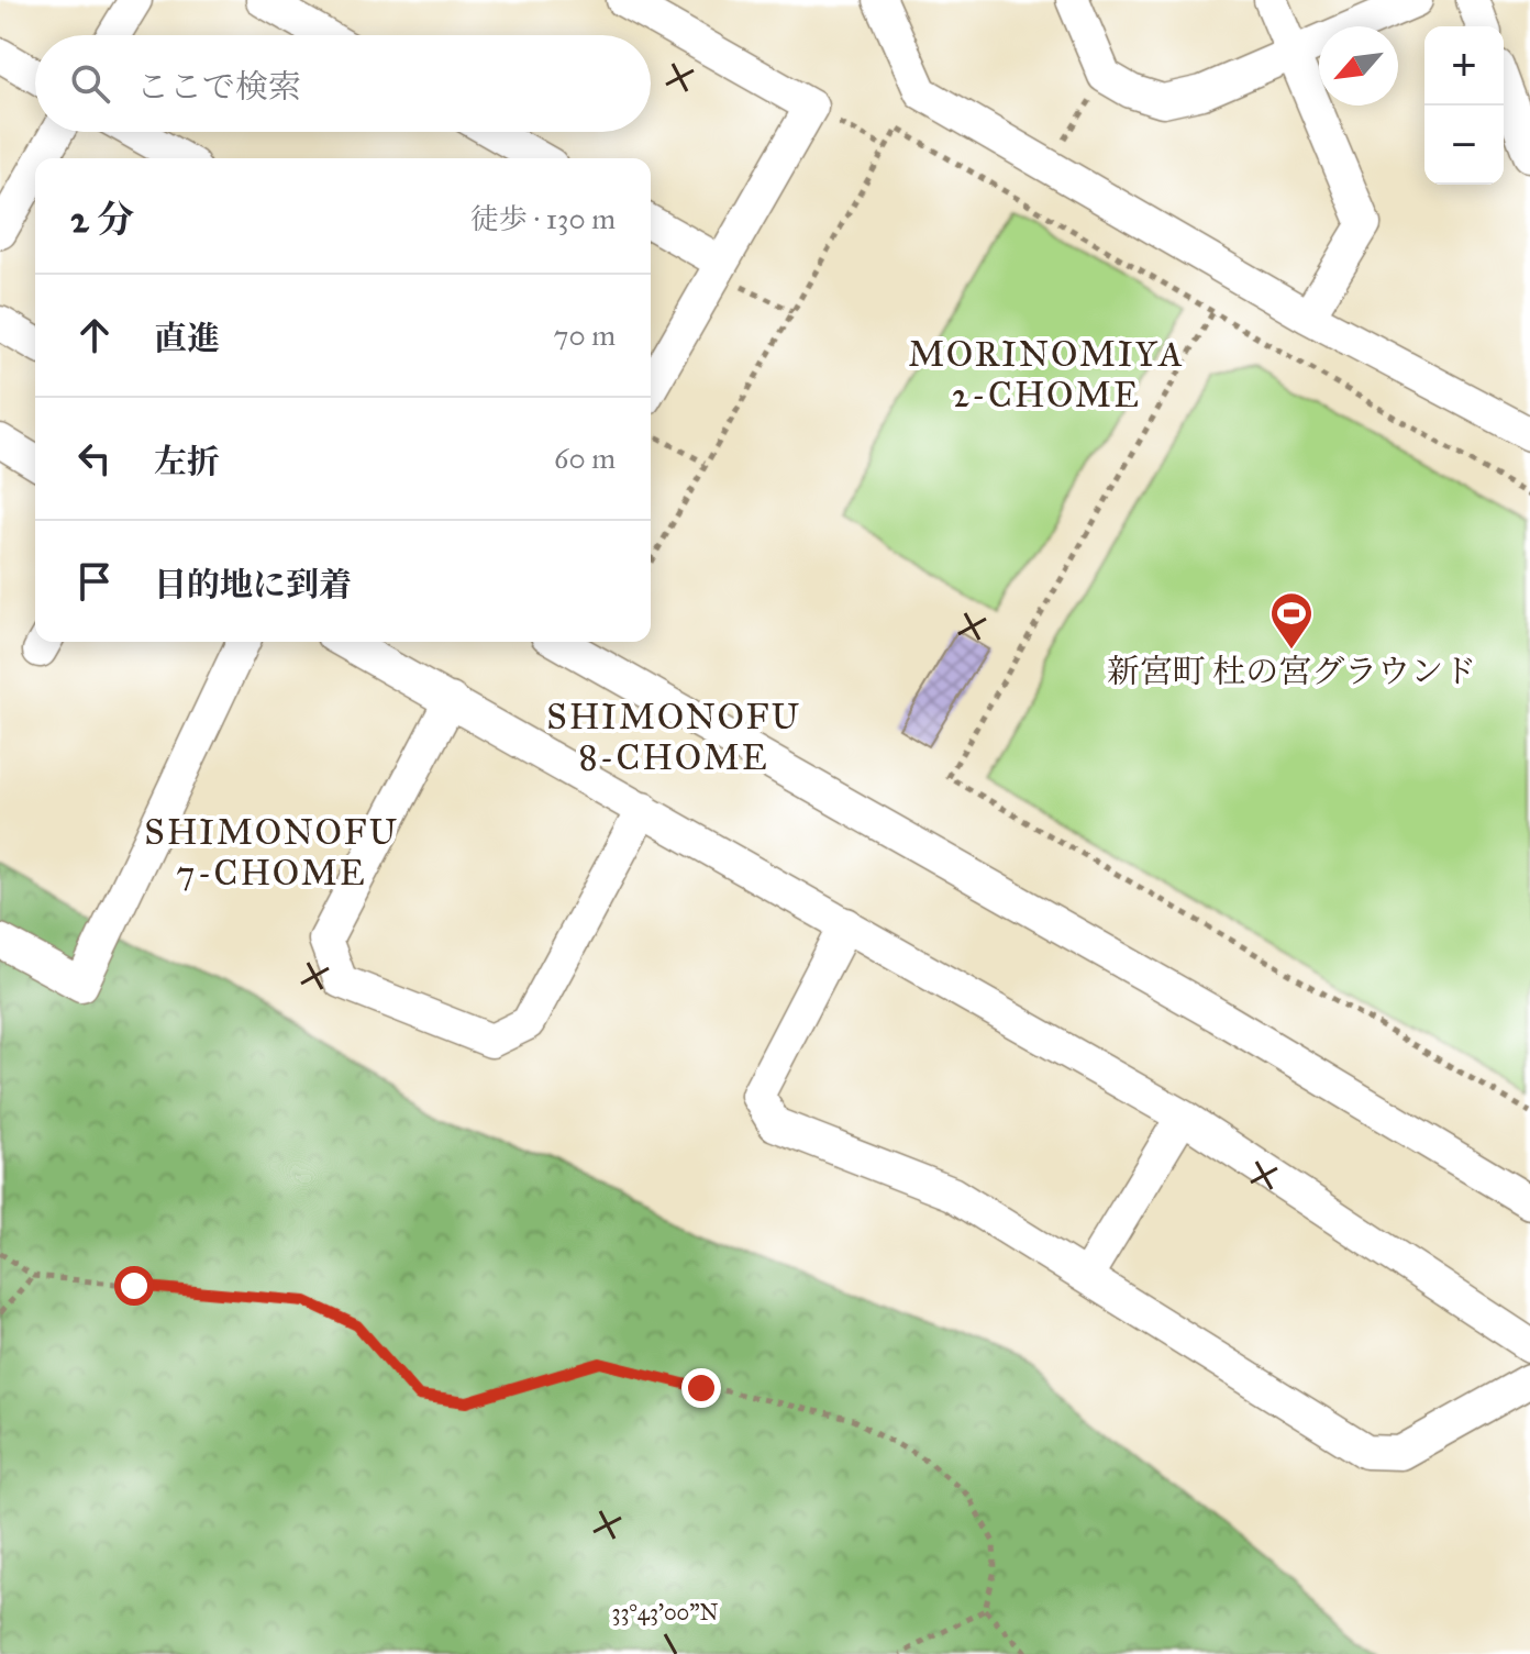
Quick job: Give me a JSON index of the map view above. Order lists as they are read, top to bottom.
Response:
{
  "districts": ["MORINOMIYA 2-CHOME", "SHIMONOFU 8-CHOME", "SHIMONOFU 7-CHOME"],
  "places": {
    "sports": ["新宮町 杜の宮グラウンド"]
  },
  "north": "bottom left",
  "page": {
    "map_buttons": ["+", "−"],
    "search": "ここで検索",
    "heading": ["2 分", "徒歩 · 130 m"],
    "list": [
      ["直進", "70 m"],
      ["左折", "60 m"],
      "目的地に到着"
    ]
  },
  "coordinates": ["33°43'00\"N"]
}
